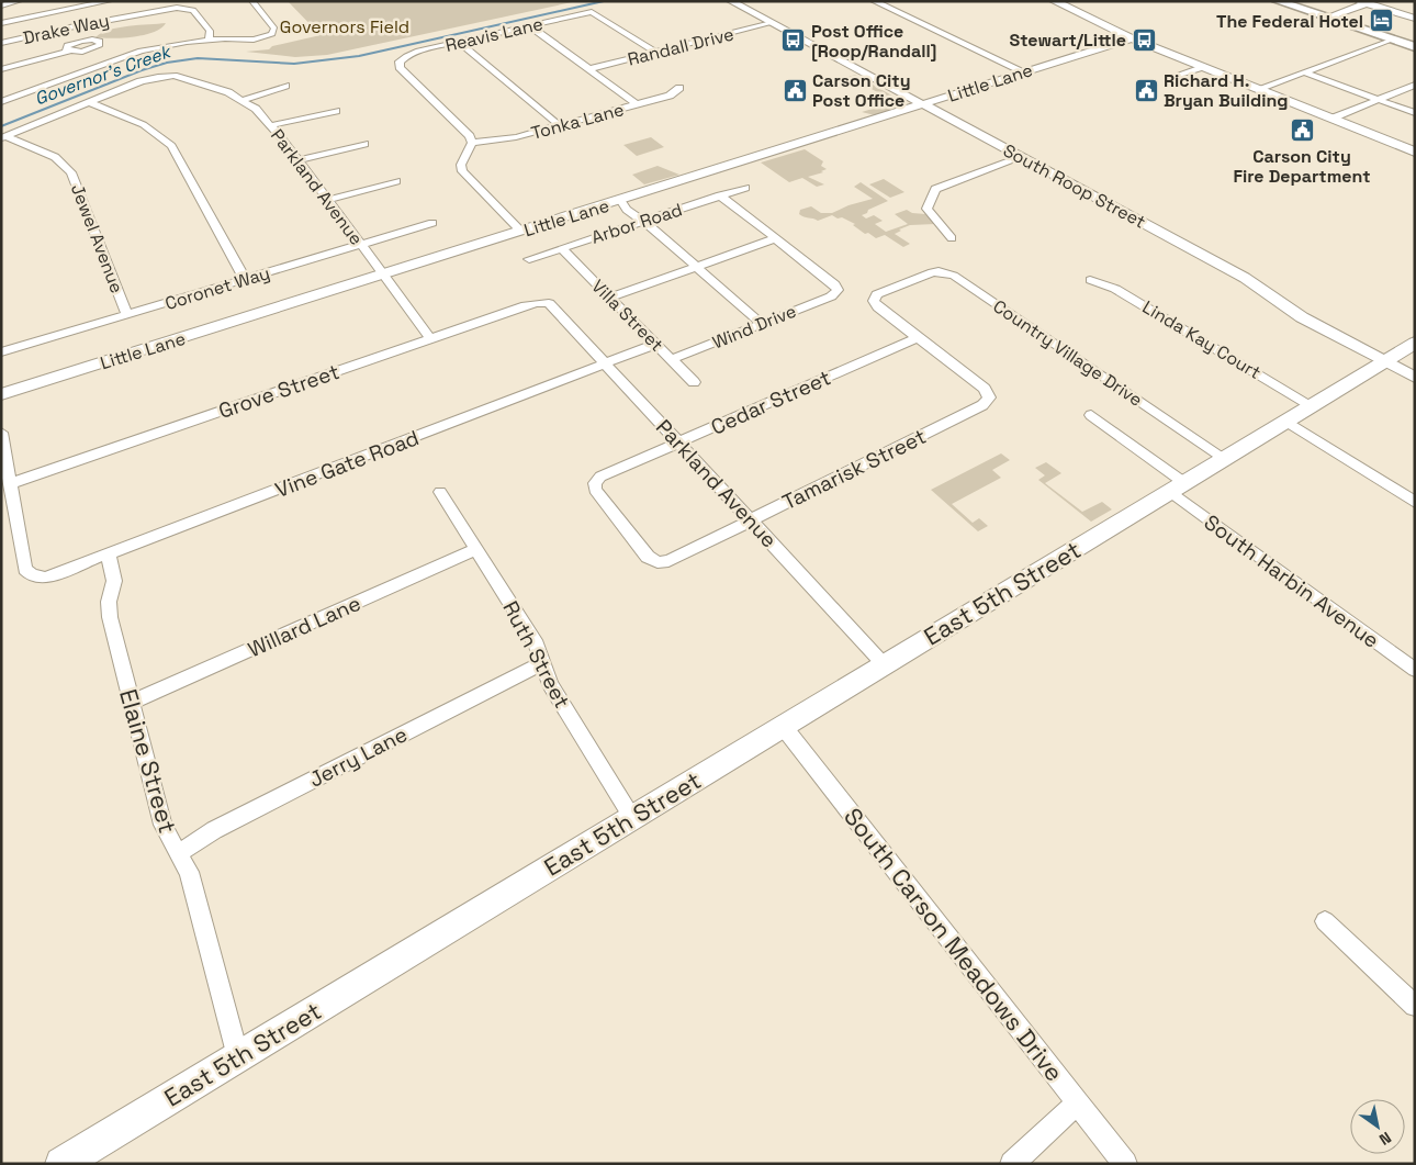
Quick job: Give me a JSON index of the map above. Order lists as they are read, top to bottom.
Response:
{
  "streets": {
    "main road": ["East 5th Street"],
    "street": [
      "Drake Way",
      "Reavis Lane",
      "Randall Drive",
      "Little Lane",
      "Tonka Lane",
      "South Roop Street",
      "Parkland Avenue",
      "Arbor Road",
      "Jewel Avenue",
      "Coronet Way",
      "Villa Street",
      "Wind Drive",
      "Linda Kay Court",
      "Country Village Drive",
      "Grove Street",
      "Cedar Street",
      "Vine Gate Road",
      "Tamarisk Street",
      "South Harbin Avenue",
      "Willard Lane",
      "Ruth Street",
      "Jerry Lane",
      "Elaine Street",
      "South Carson Meadows Drive"
    ]
  },
  "crossings": [
    ["Reavis Lane", "Randall Drive"],
    ["Reavis Lane", "Tonka Lane"],
    ["Randall Drive", "South Roop Street"],
    ["Little Lane", "South Roop Street"],
    ["Little Lane", "Parkland Avenue"],
    ["South Roop Street", "East 5th Street"],
    ["Parkland Avenue", "Coronet Way"],
    ["Parkland Avenue", "Grove Street"],
    ["Parkland Avenue", "Cedar Street"],
    ["Parkland Avenue", "Vine Gate Road"],
    ["Parkland Avenue", "Tamarisk Street"],
    ["Parkland Avenue", "East 5th Street"],
    ["Arbor Road", "Villa Street"],
    ["Jewel Avenue", "Coronet Way"],
    ["Villa Street", "Wind Drive"],
    ["Villa Street", "Vine Gate Road"],
    ["Linda Kay Court", "East 5th Street"],
    ["Country Village Drive", "Cedar Street"],
    ["Country Village Drive", "Tamarisk Street"],
    ["Country Village Drive", "East 5th Street"],
    ["Grove Street", "Vine Gate Road"],
    ["Cedar Street", "Tamarisk Street"],
    ["Vine Gate Road", "Elaine Street"],
    ["South Harbin Avenue", "East 5th Street"],
    ["East 5th Street", "Ruth Street"],
    ["East 5th Street", "Elaine Street"],
    ["East 5th Street", "South Carson Meadows Drive"],
    ["Willard Lane", "Ruth Street"],
    ["Willard Lane", "Elaine Street"],
    ["Ruth Street", "Jerry Lane"],
    ["Jerry Lane", "Elaine Street"]
  ],
  "water": ["Governor's Creek"],
  "parks": ["Governors Field"],
  "places": {
    "hotel": ["The Federal Hotel"],
    "bus stop": ["Stewart/Little", "Post Office [Roop/Randall]"],
    "public building": ["Carson City Post Office", "Richard H. Bryan Building", "Carson City Fire Department"]
  },
  "north": "bottom right"
}
